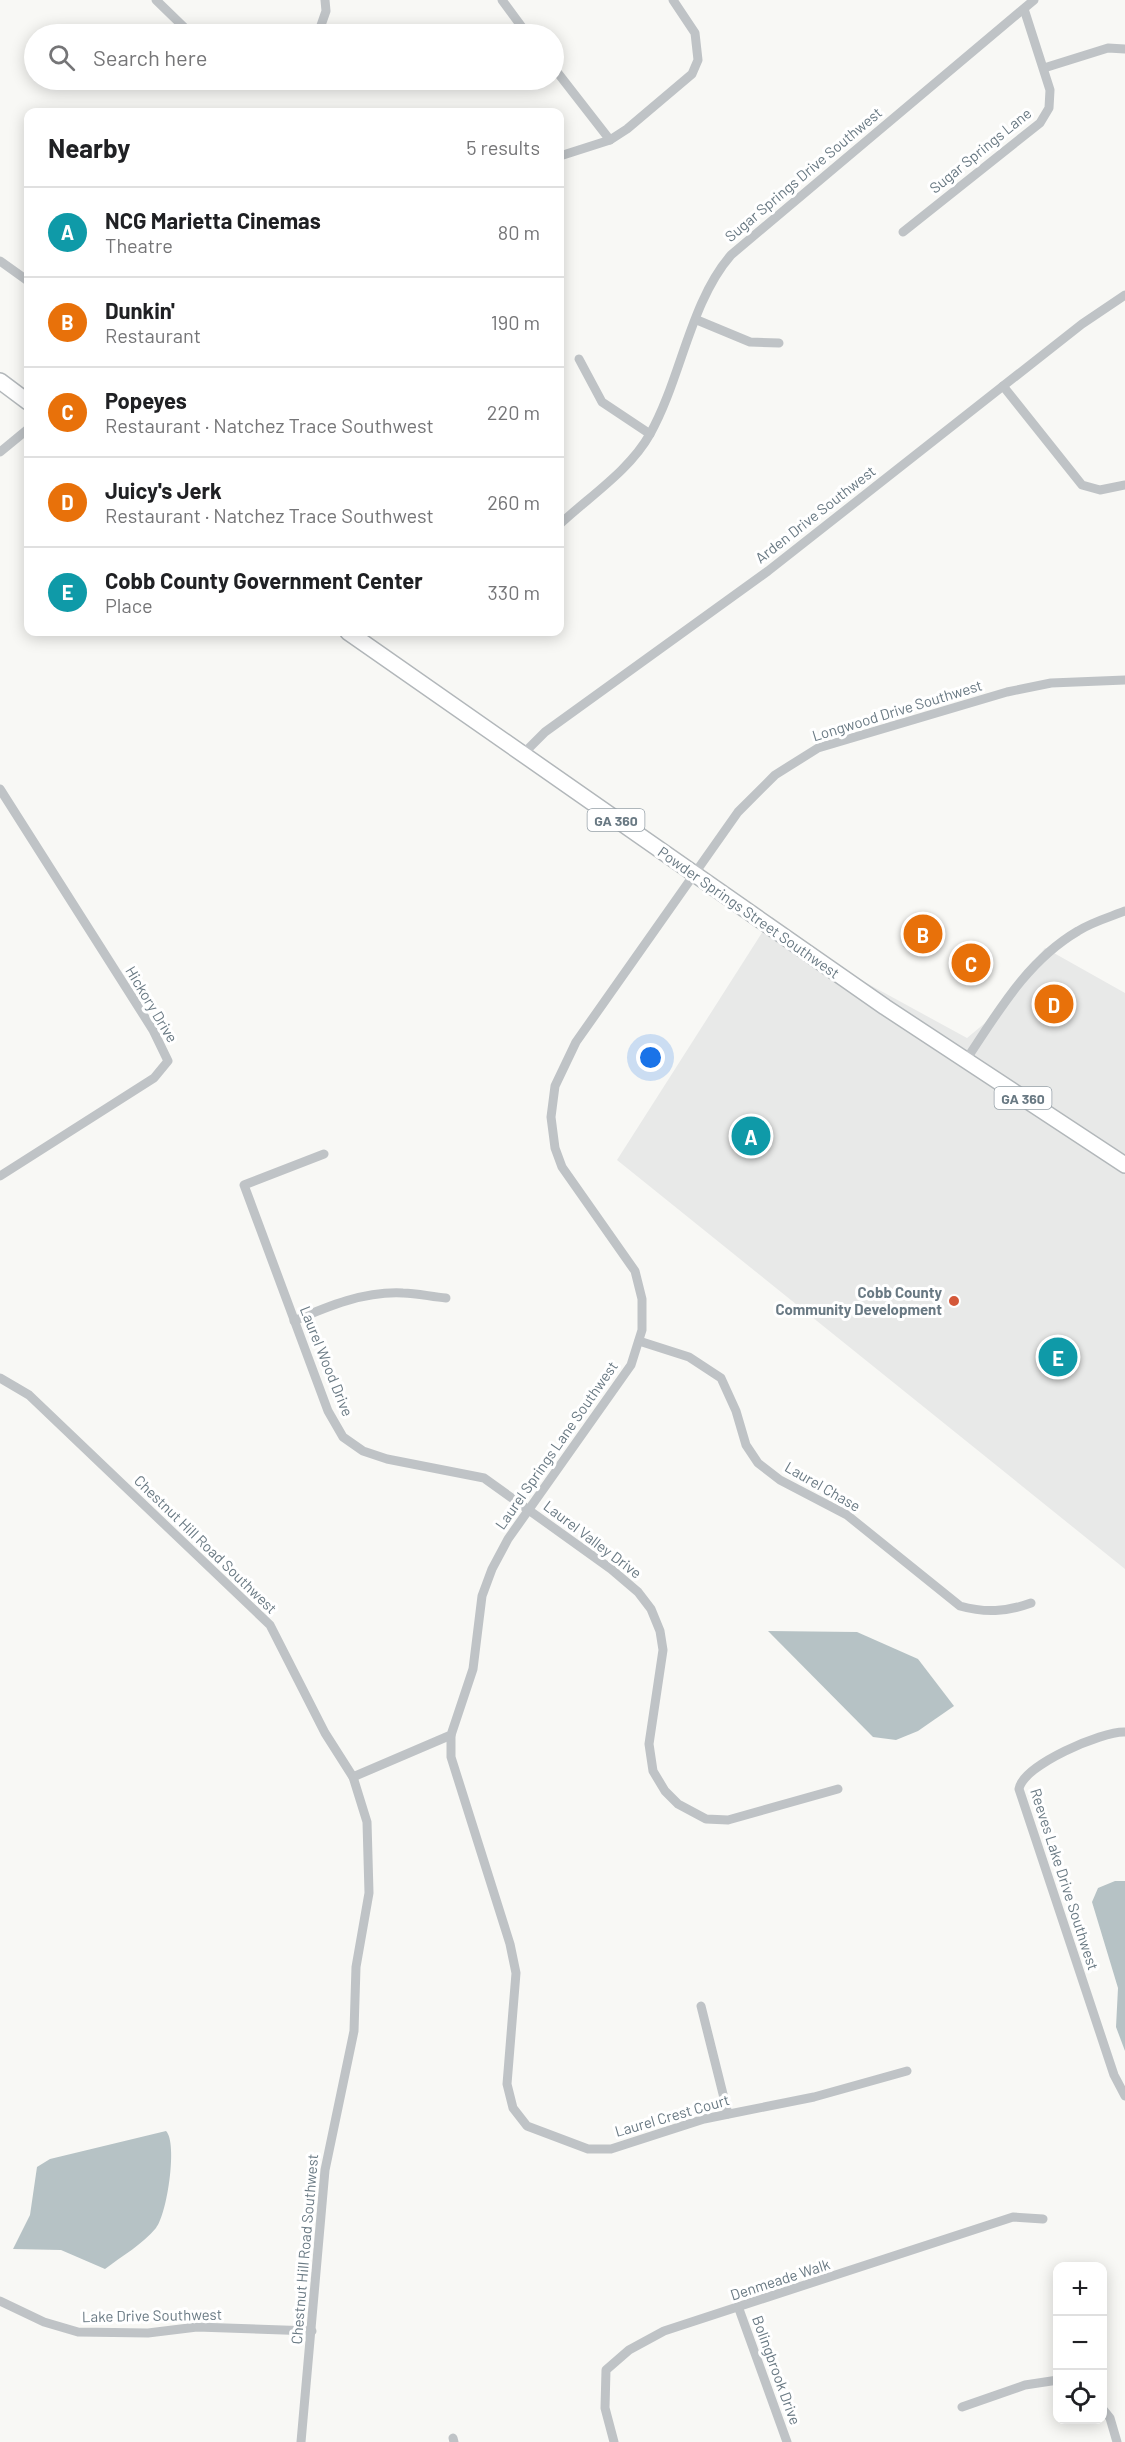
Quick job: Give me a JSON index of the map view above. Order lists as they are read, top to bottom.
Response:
{
  "streets": {
    "main road": ["GA 360", "Powder Springs Street Southwest"],
    "street": [
      "Sugar Springs Lane",
      "Sugar Springs Drive Southwest",
      "Arden Drive Southwest",
      "Longwood Drive Southwest",
      "Hickory Drive",
      "Laurel Wood Drive",
      "Laurel Springs Lane Southwest",
      "Laurel Chase",
      "Laurel Valley Drive",
      "Chestnut Hill Road Southwest",
      "Reeves Lake Drive Southwest",
      "Laurel Crest Court",
      "Denmeade Walk",
      "Lake Drive Southwest",
      "Bolingbrook Drive"
    ]
  },
  "crossings": [
    ["Sugar Springs Lane", "Sugar Springs Drive Southwest"],
    ["Arden Drive Southwest", "Powder Springs Street Southwest"],
    ["Longwood Drive Southwest", "Powder Springs Street Southwest"],
    ["Longwood Drive Southwest", "Laurel Springs Lane Southwest"],
    ["Powder Springs Street Southwest", "Laurel Springs Lane Southwest"],
    ["Laurel Wood Drive", "Laurel Springs Lane Southwest"],
    ["Laurel Wood Drive", "Laurel Valley Drive"],
    ["Laurel Springs Lane Southwest", "Laurel Chase"],
    ["Laurel Springs Lane Southwest", "Laurel Valley Drive"],
    ["Laurel Springs Lane Southwest", "Laurel Crest Court"],
    ["Chestnut Hill Road Southwest", "Lake Drive Southwest"],
    ["Denmeade Walk", "Bolingbrook Drive"]
  ],
  "places": ["Cobb County Community Development"],
  "page": {
    "search": "Search here",
    "heading": ["Nearby", "5 results"],
    "list": [
      {
        "mark": "A",
        "name": "NCG Marietta Cinemas",
        "note": "Theatre",
        "value": "80 m"
      },
      {
        "mark": "B",
        "name": "Dunkin'",
        "note": "Restaurant",
        "value": "190 m"
      },
      {
        "mark": "C",
        "name": "Popeyes",
        "note": "Restaurant · Natchez Trace Southwest",
        "value": "220 m"
      },
      {
        "mark": "D",
        "name": "Juicy's Jerk",
        "note": "Restaurant · Natchez Trace Southwest",
        "value": "260 m"
      },
      {
        "mark": "E",
        "name": "Cobb County Government Center",
        "note": "Place",
        "value": "330 m"
      }
    ],
    "pins": [
      "B",
      "C",
      "D",
      "A",
      "E"
    ],
    "map_buttons": ["+", "−"]
  }
}
